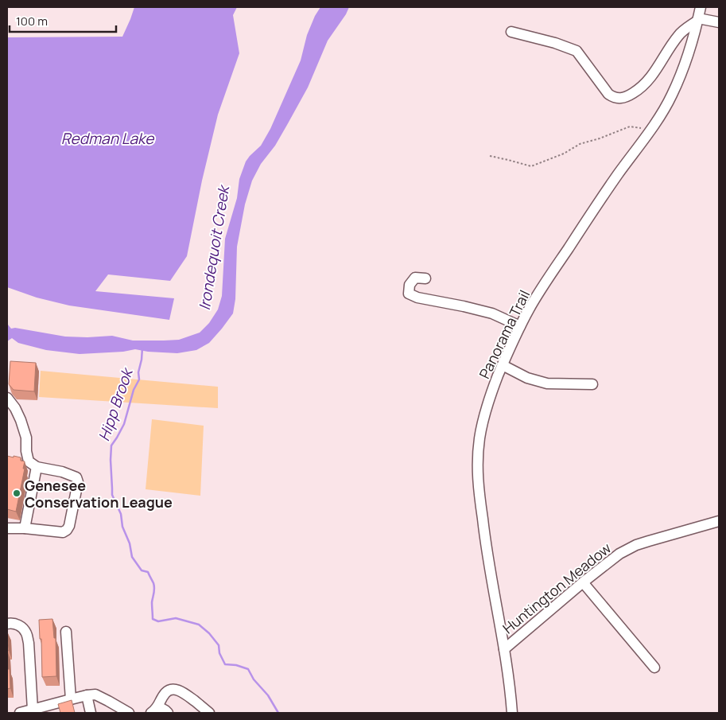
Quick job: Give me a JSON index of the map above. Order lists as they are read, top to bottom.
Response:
{
  "streets": {
    "street": ["Panorama Trail", "Huntington Meadow"]
  },
  "crossings": [
    ["Panorama Trail", "Huntington Meadow"]
  ],
  "water": ["Redman Lake", "Irondequoit Creek", "Hipp Brook"],
  "places": ["Genesee Conservation League"],
  "scale_bar": "100 m"
}
